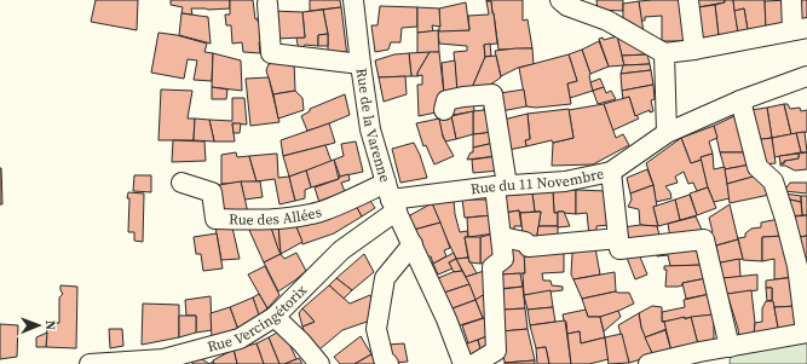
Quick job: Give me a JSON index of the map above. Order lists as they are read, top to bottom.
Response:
{
  "streets": {
    "street": [
      "Rue de la Varenne",
      "Rue du 11 Novembre",
      "Rue des Allées",
      "Rue Vercingétorix"
    ]
  },
  "crossings": [
    ["Rue de la Varenne", "Rue du 11 Novembre"],
    ["Rue de la Varenne", "Rue des Allées"],
    ["Rue de la Varenne", "Rue Vercingétorix"],
    ["Rue du 11 Novembre", "Rue des Allées"],
    ["Rue du 11 Novembre", "Rue Vercingétorix"],
    ["Rue des Allées", "Rue Vercingétorix"]
  ],
  "north": "right"
}
